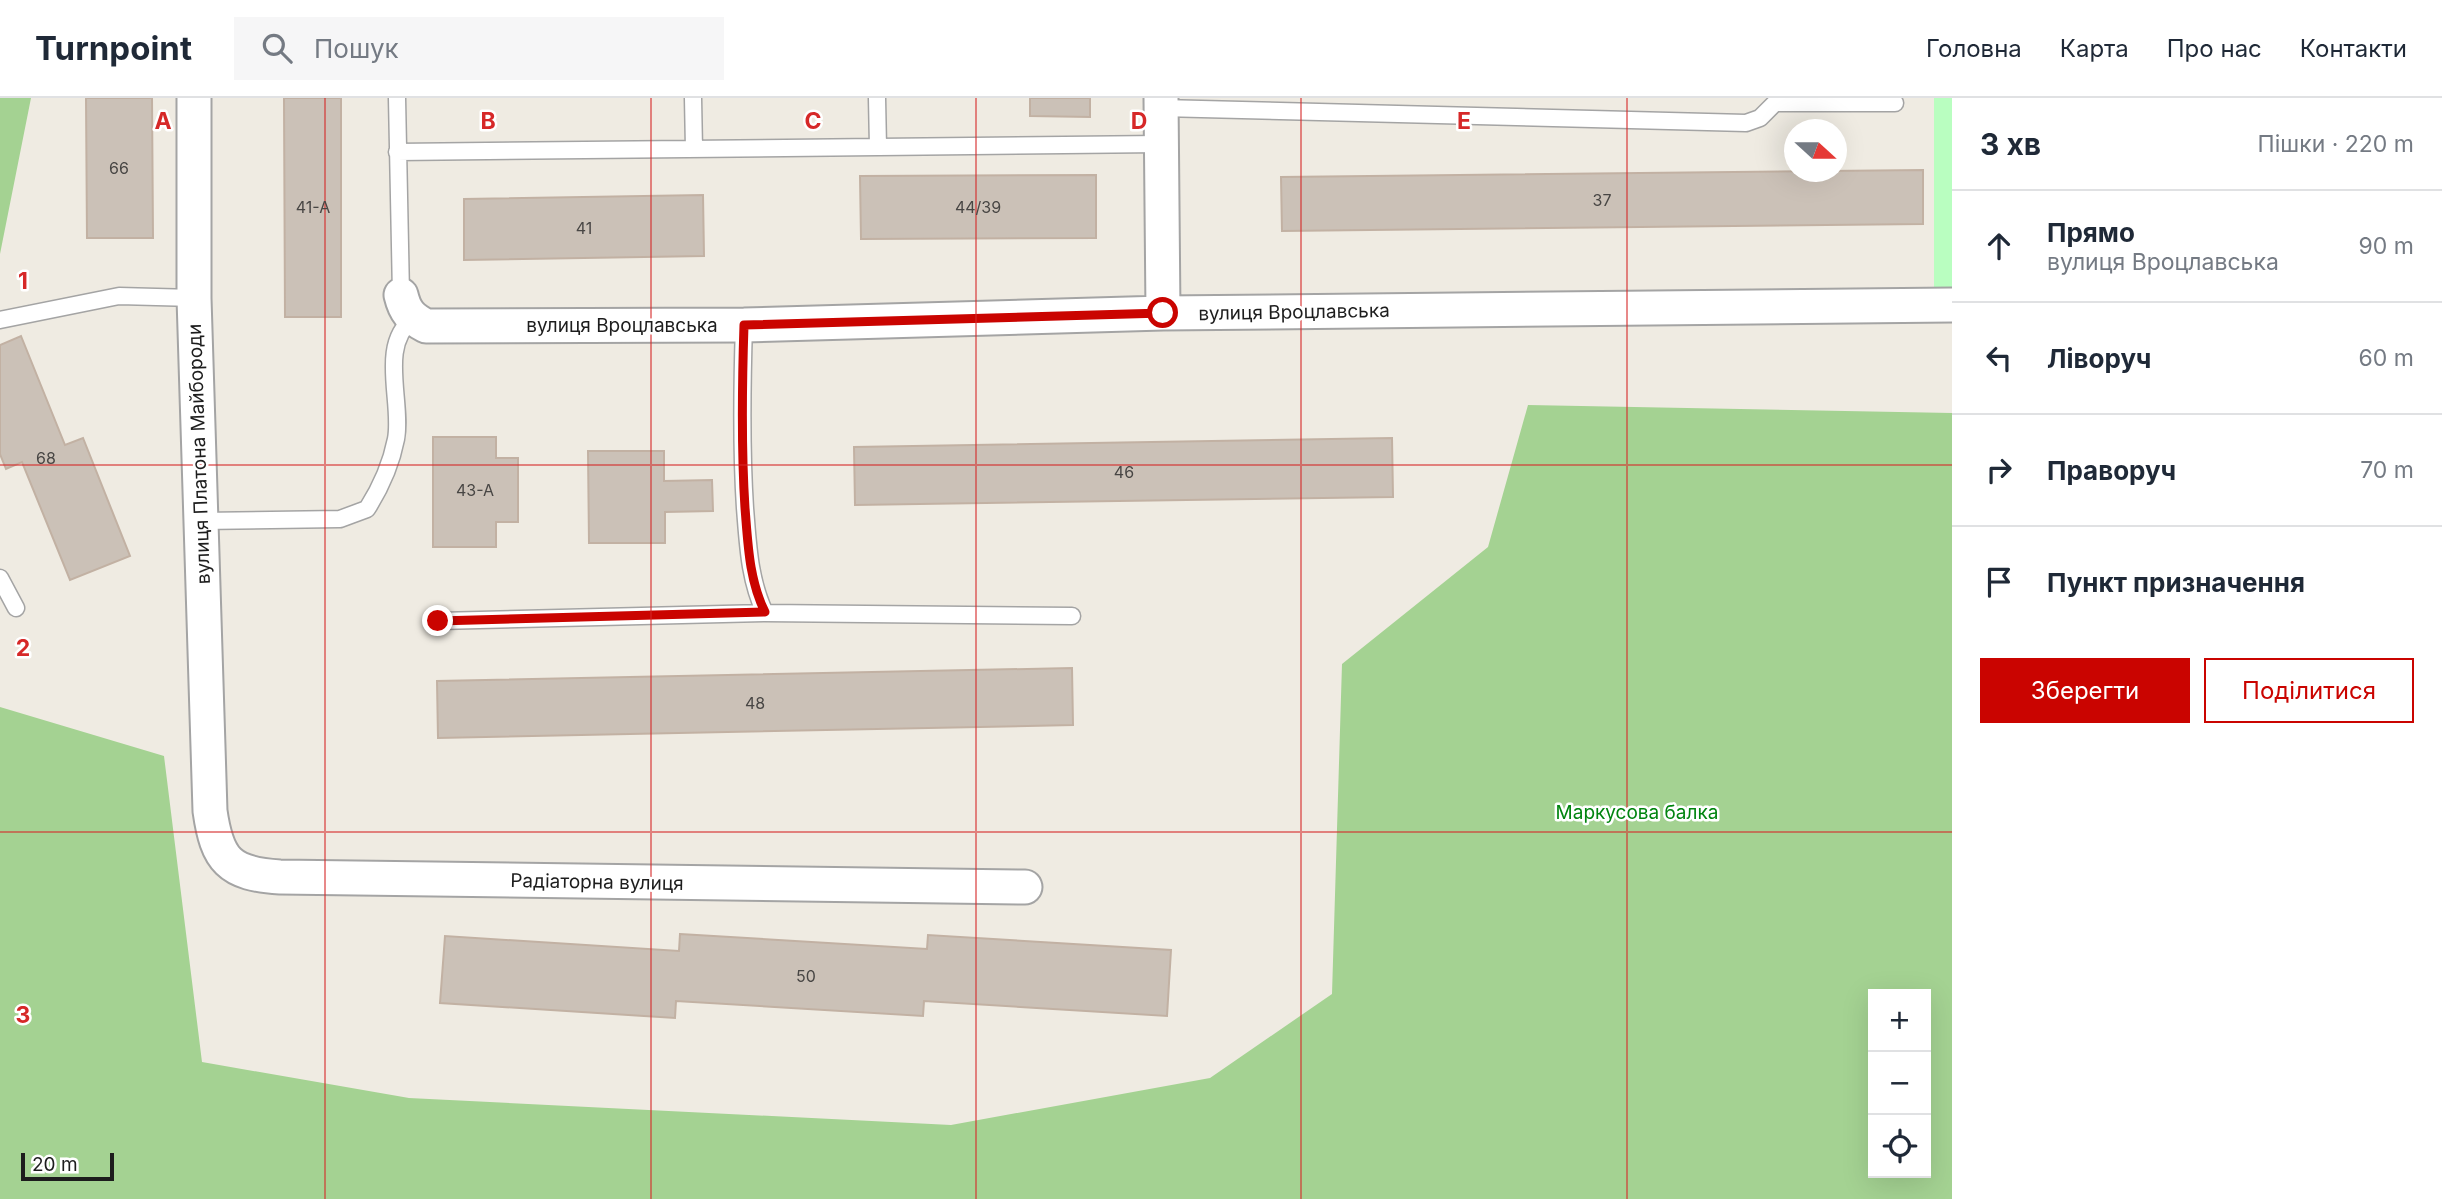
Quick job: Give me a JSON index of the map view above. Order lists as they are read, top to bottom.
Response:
{
  "streets": {
    "street": ["вулиця Вроцлавська", "вулиця Платона Майбороди", "Радіаторна вулиця"]
  },
  "crossings": [
    ["вулиця Платона Майбороди", "Радіаторна вулиця"]
  ],
  "parks": ["Маркусова балка"],
  "house_numbers": [
    "66",
    "37",
    "41-А",
    "44/39",
    "41",
    "68",
    "46",
    "43-А",
    "48",
    "50"
  ],
  "scale_bar": "20 m",
  "north": "right",
  "page": {
    "header": "Turnpoint",
    "search": "Пошук",
    "nav": [
      "Головна",
      "Карта",
      "Про нас",
      "Контакти"
    ],
    "heading": ["3 хв", "Пішки · 220 m"],
    "list": [
      ["Прямо", "вулиця Вроцлавська", "90 m"],
      ["Ліворуч", "60 m"],
      ["Праворуч", "70 m"],
      "Пункт призначення"
    ],
    "buttons": ["Зберегти", "Поділитися"],
    "map_buttons": ["+", "−"],
    "scale": "20 m"
  },
  "grid": {
    "columns": [
      "A",
      "B",
      "C",
      "D",
      "E"
    ],
    "rows": ["1", "2", "3"]
  }
}
